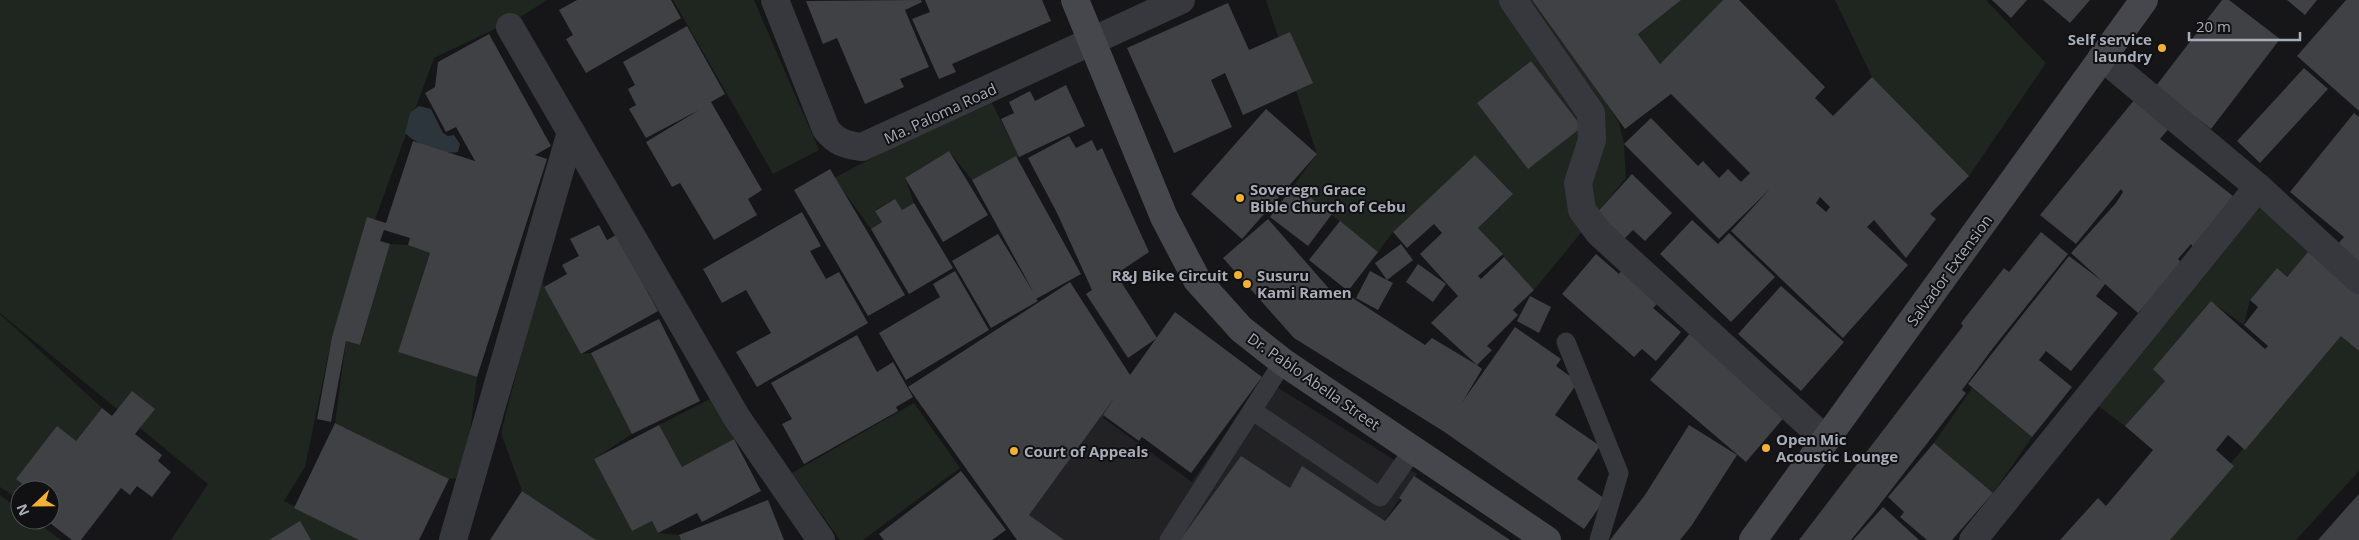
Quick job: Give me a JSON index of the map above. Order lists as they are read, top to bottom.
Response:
{
  "streets": {
    "street": ["Ma. Paloma Road", "Salvador Extension", "Dr. Pablo Abella Street"]
  },
  "crossings": [
    ["Ma. Paloma Road", "Dr. Pablo Abella Street"]
  ],
  "places": [
    "Self service laundry",
    "Soveregn Grace Bible Church of Cebu",
    "R&J Bike Circuit",
    "Susuru Kami Ramen",
    "Open Mic Acoustic Lounge",
    "Court of Appeals"
  ],
  "scale_bar": "20 m",
  "north": "left"
}
